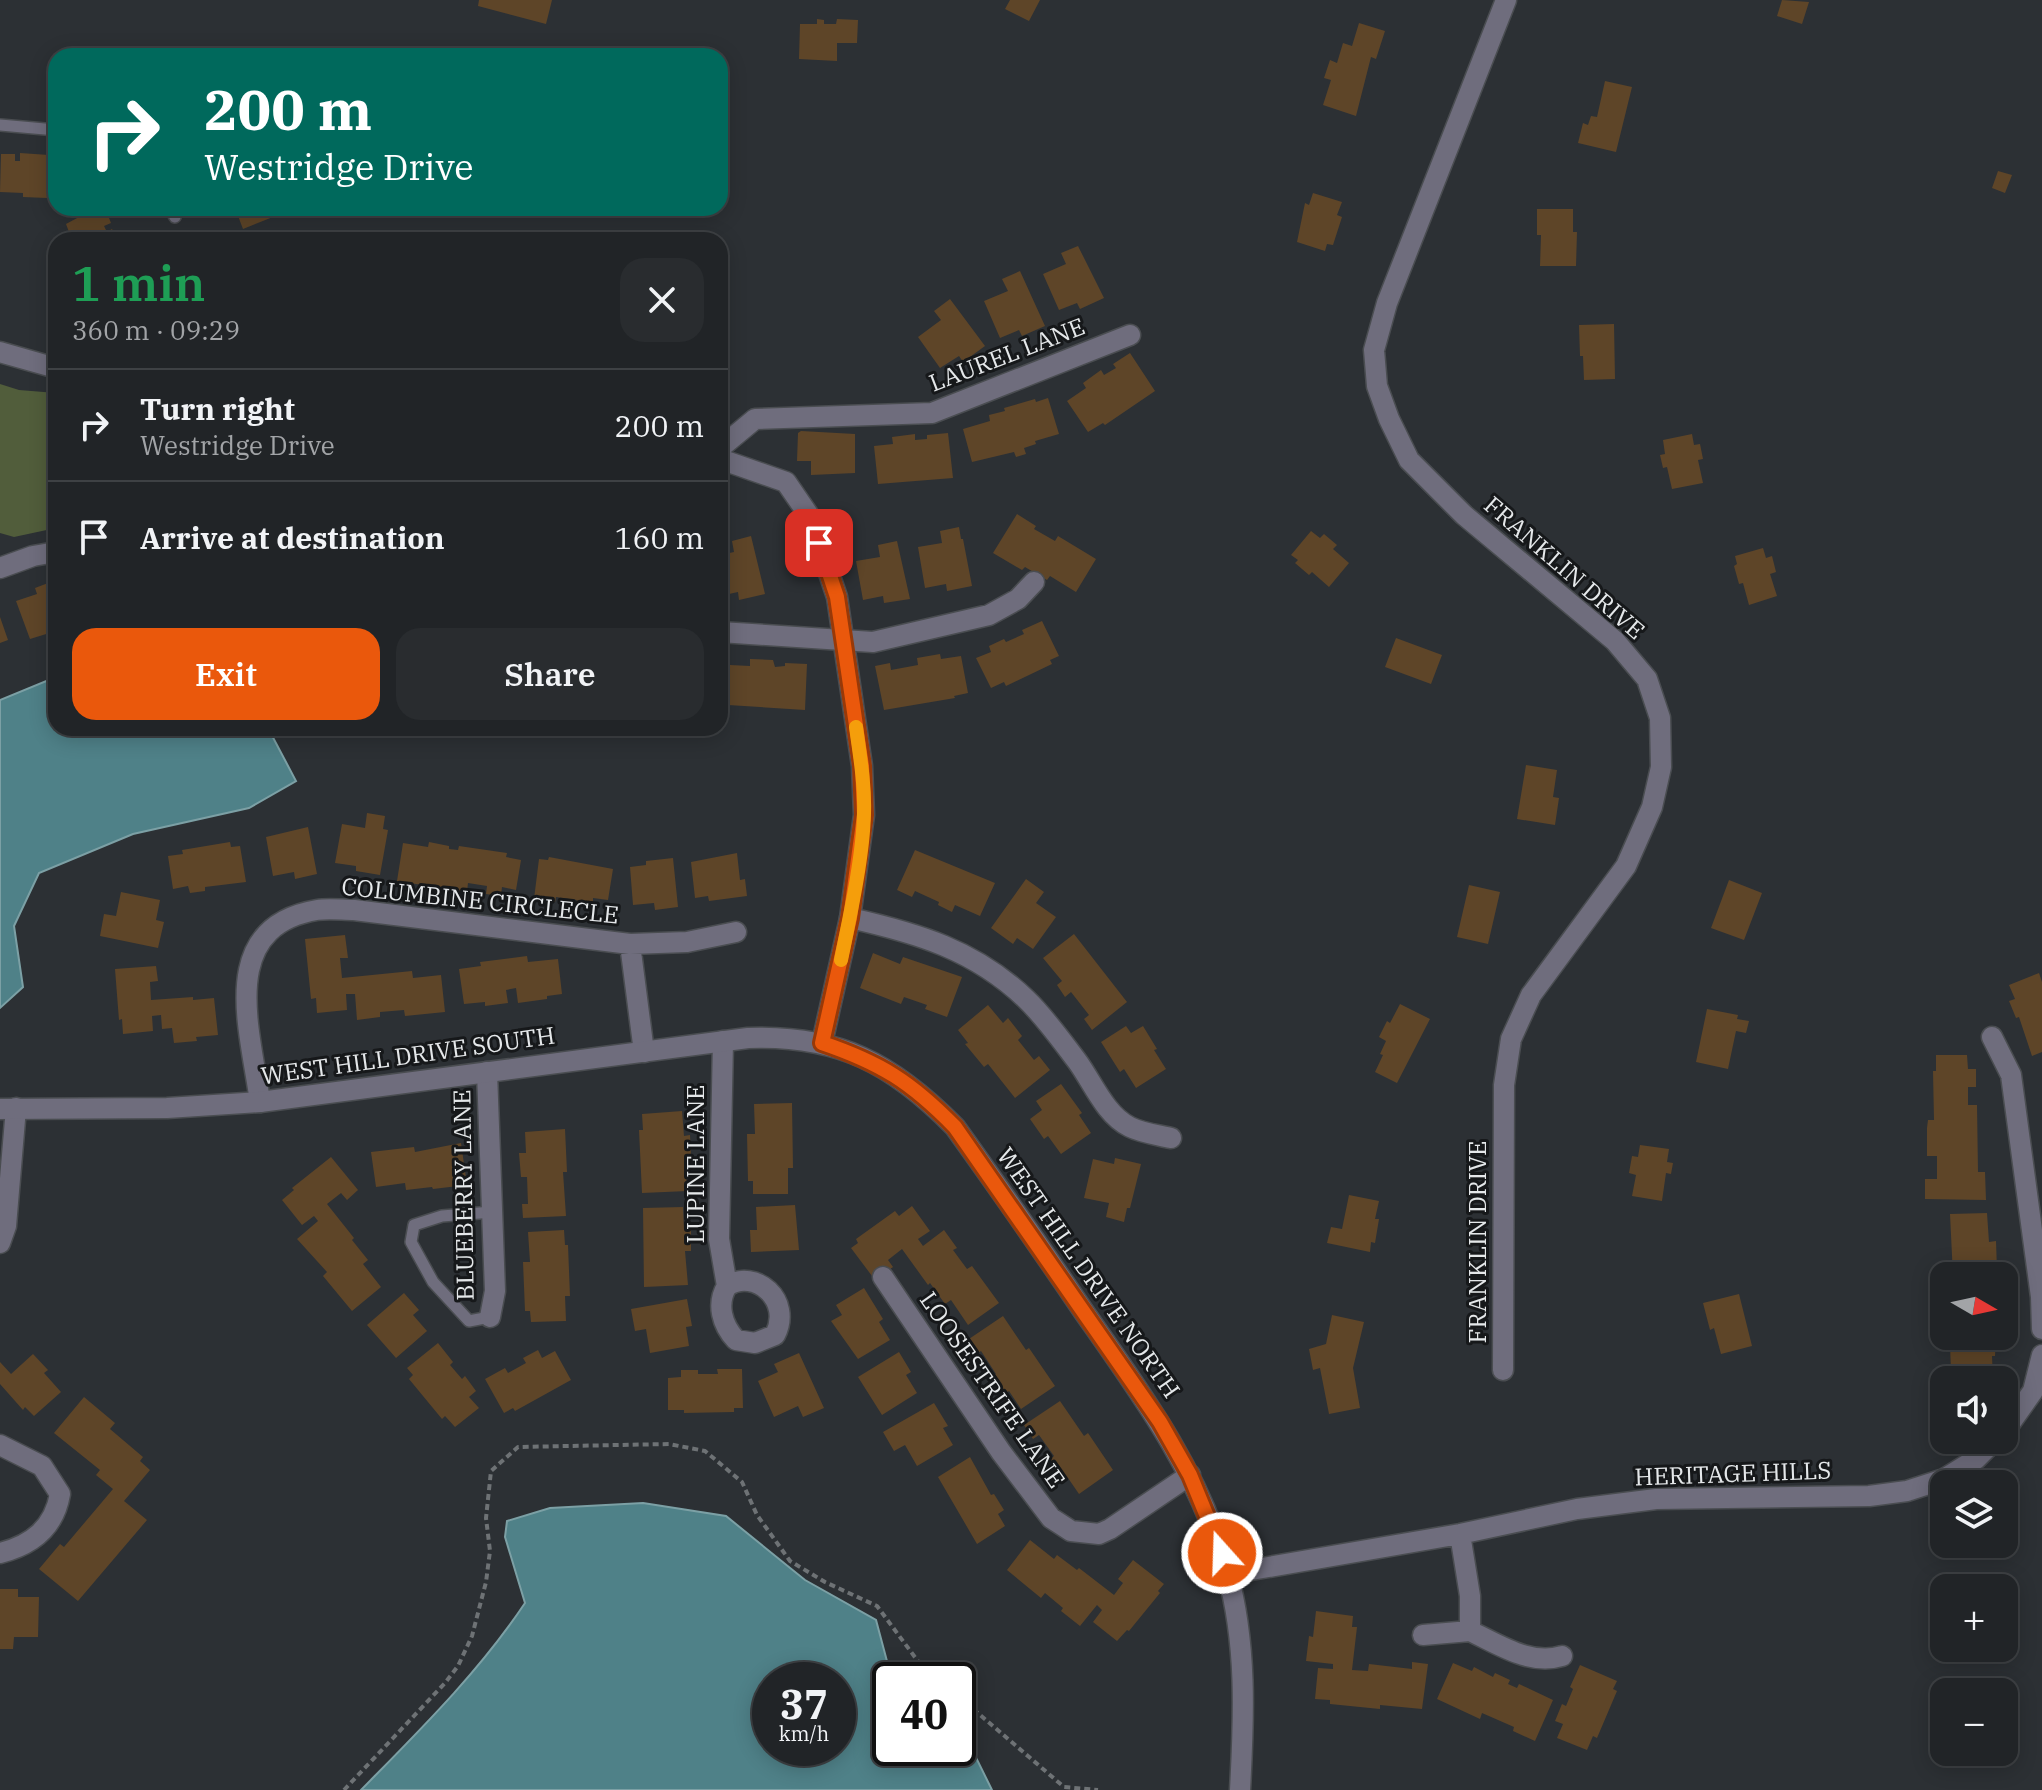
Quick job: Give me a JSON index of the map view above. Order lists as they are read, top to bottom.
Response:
{
  "streets": {
    "street": [
      "LAUREL LANE",
      "FRANKLIN DRIVE",
      "COLUMBINE CIRCLECLE",
      "WEST HILL DRIVE SOUTH",
      "LUPINE LANE",
      "BLUEBERRY LANE",
      "WEST HILL DRIVE NORTH",
      "LOOSESTRIFE LANE",
      "HERITAGE HILLS"
    ]
  },
  "crossings": [
    ["COLUMBINE CIRCLECLE", "WEST HILL DRIVE SOUTH"],
    ["WEST HILL DRIVE SOUTH", "LUPINE LANE"],
    ["WEST HILL DRIVE SOUTH", "BLUEBERRY LANE"],
    ["WEST HILL DRIVE SOUTH", "WEST HILL DRIVE NORTH"],
    ["WEST HILL DRIVE NORTH", "LOOSESTRIFE LANE"],
    ["WEST HILL DRIVE NORTH", "HERITAGE HILLS"]
  ],
  "north": "right",
  "page": {
    "turn": ["200 m", "Westridge Drive"],
    "heading": ["1 min", "360 m · 09:29"],
    "list": [
      {
        "name": "Turn right",
        "note": "Westridge Drive",
        "value": "200 m"
      },
      {
        "name": "Arrive at destination",
        "value": "160 m"
      }
    ],
    "buttons": ["Exit", "Share"],
    "map_buttons": ["+", "−"],
    "speed": "37 km/h",
    "limit": "40"
  }
}
